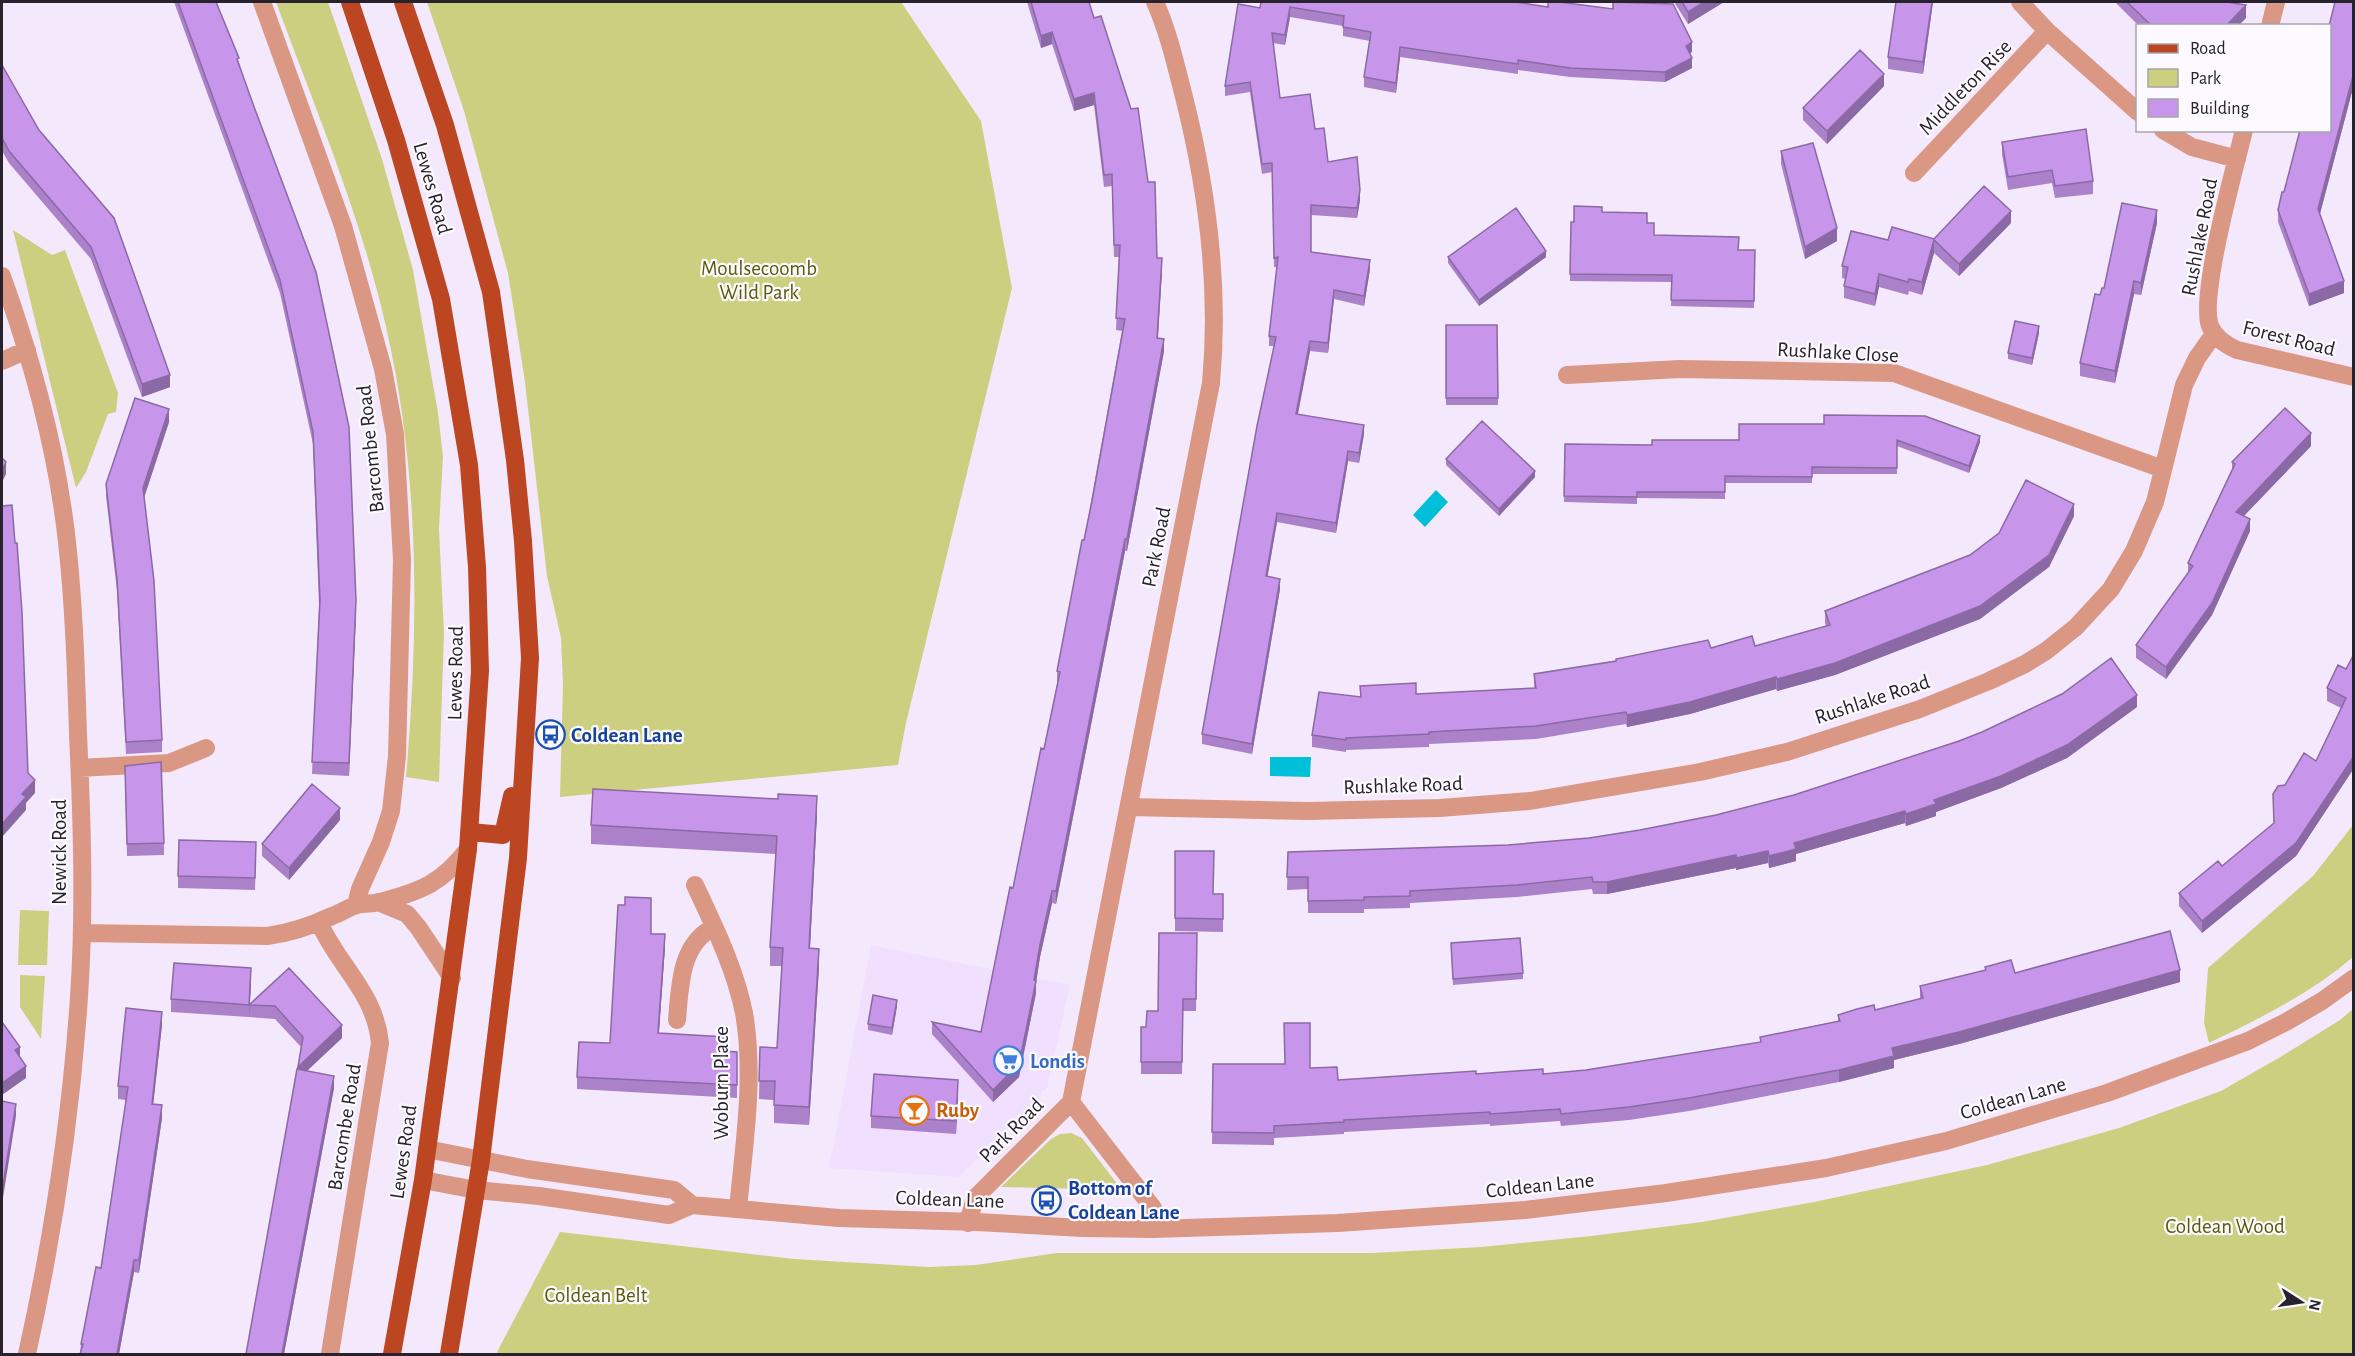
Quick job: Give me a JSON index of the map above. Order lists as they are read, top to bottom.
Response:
{
  "streets": {
    "main road": ["Lewes Road"],
    "street": [
      "Middleton Rise",
      "Rushlake Road",
      "Forest Road",
      "Rushlake Close",
      "Barcombe Road",
      "Park Road",
      "Newick Road",
      "Woburn Place",
      "Coldean Lane"
    ]
  },
  "crossings": [
    ["Lewes Road", "Coldean Lane"],
    ["Rushlake Road", "Forest Road"],
    ["Rushlake Road", "Rushlake Close"],
    ["Rushlake Road", "Park Road"],
    ["Park Road", "Coldean Lane"],
    ["Woburn Place", "Coldean Lane"]
  ],
  "parks": ["Moulsecoomb Wild Park", "Coldean Wood", "Coldean Belt"],
  "places": {
    "bus stop": ["Coldean Lane", "Bottom of Coldean Lane"],
    "supermarket": ["Londis"],
    "bar": ["Ruby"]
  },
  "legend": ["Road", "Park", "Building"],
  "north": "right"
}
